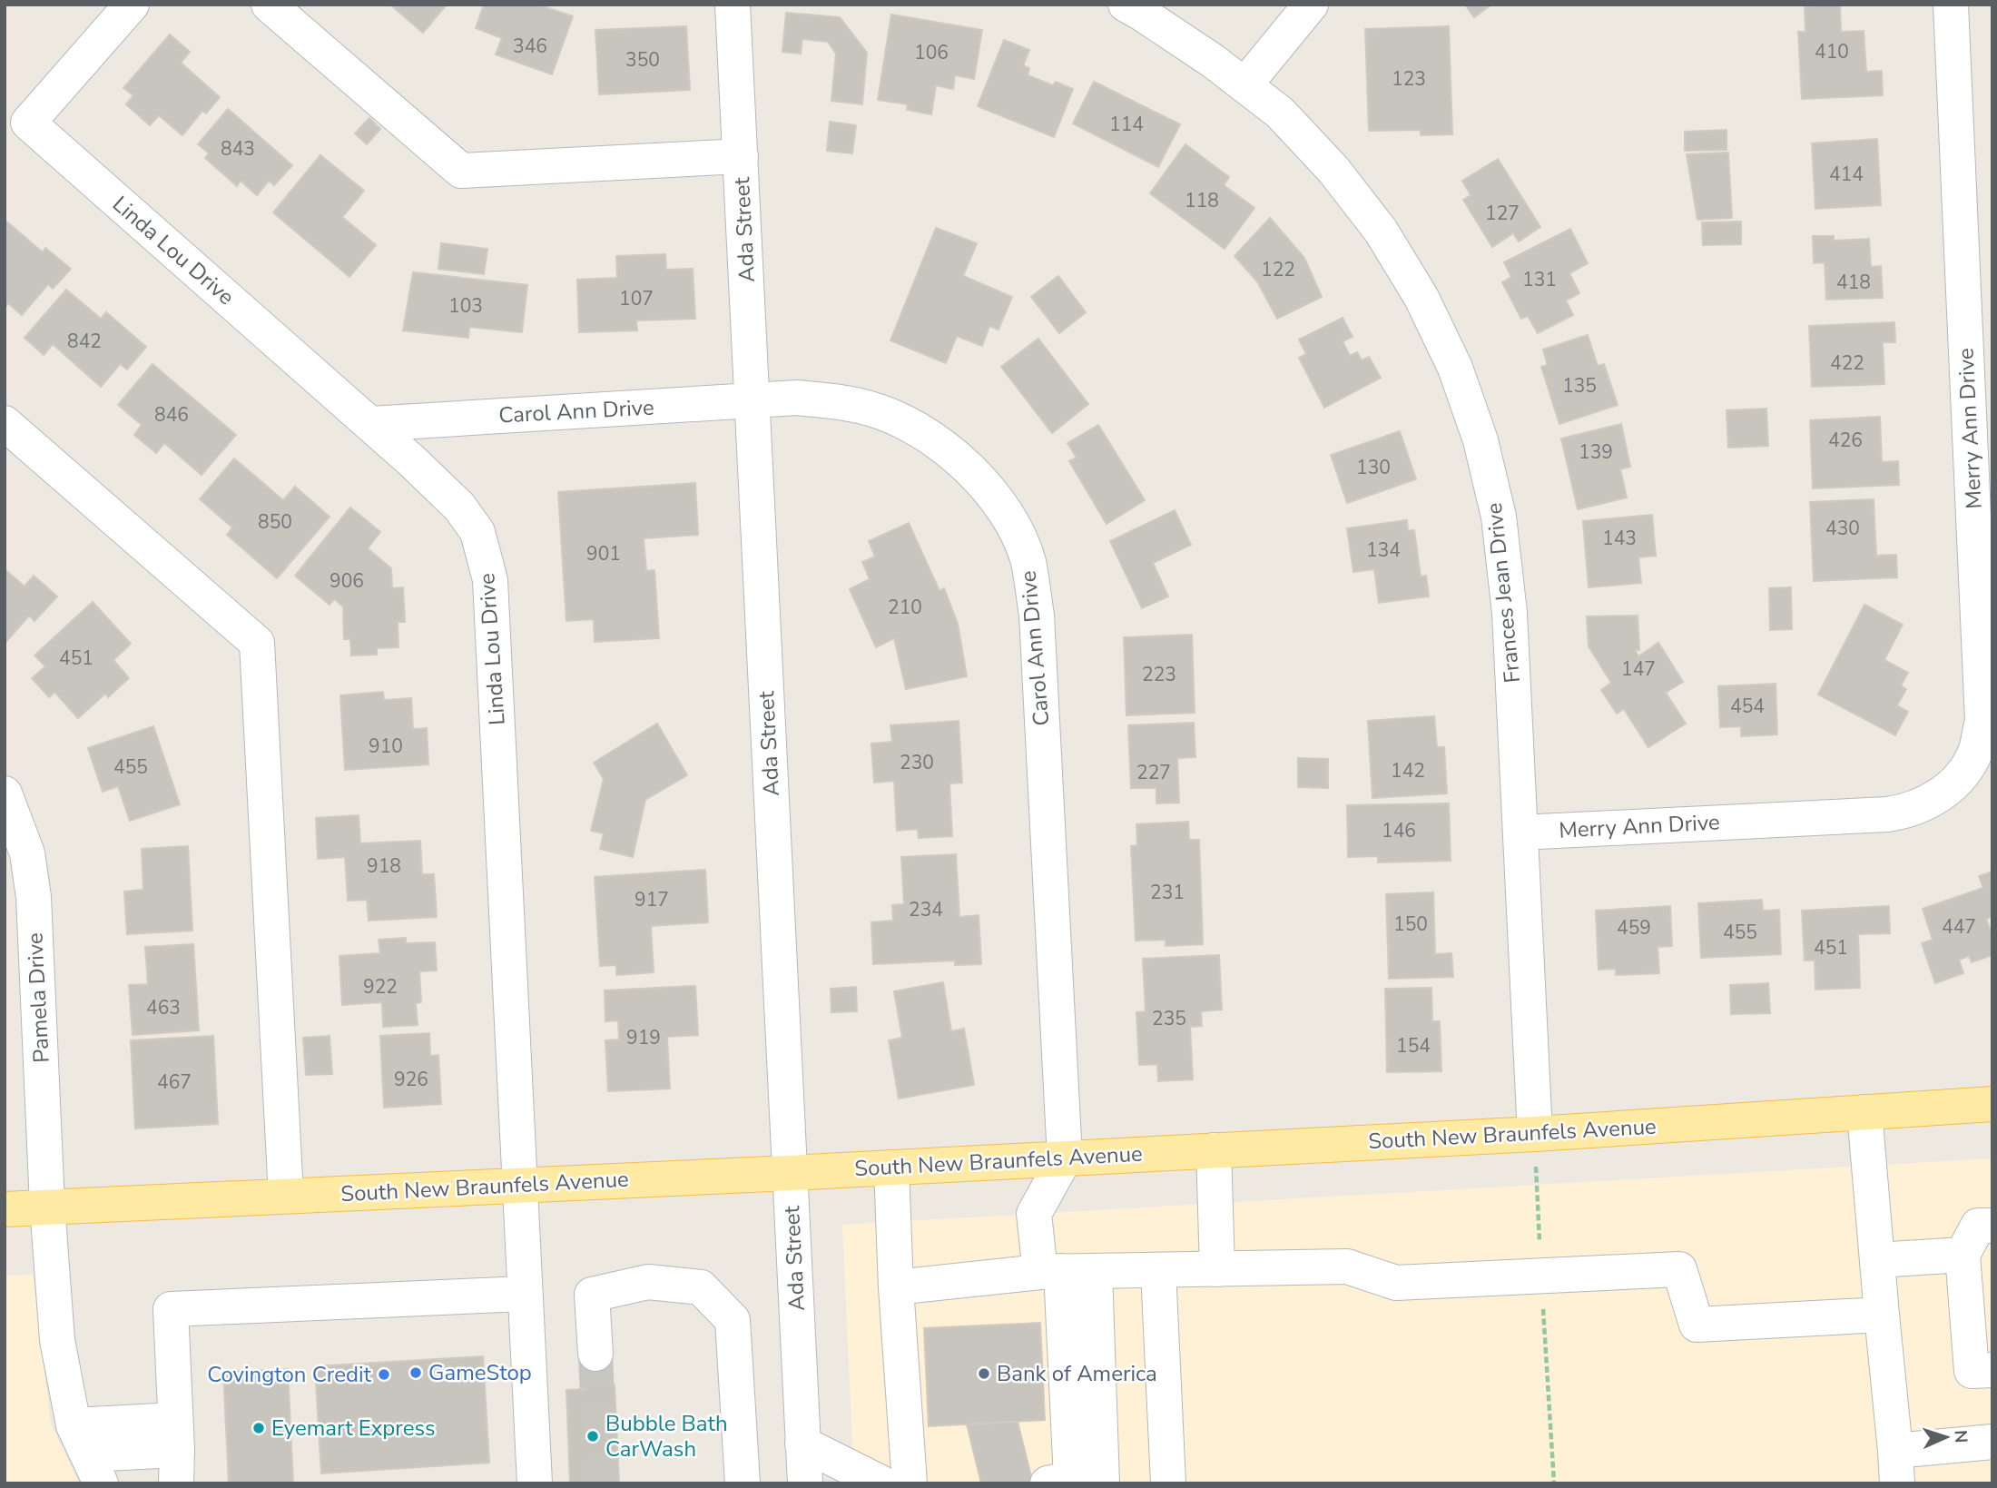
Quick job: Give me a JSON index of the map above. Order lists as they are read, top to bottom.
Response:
{
  "streets": {
    "main road": ["South New Braunfels Avenue"],
    "street": [
      "Ada Street",
      "Linda Lou Drive",
      "Carol Ann Drive",
      "Merry Ann Drive",
      "Frances Jean Drive",
      "Pamela Drive"
    ]
  },
  "crossings": [
    ["Ada Street", "Carol Ann Drive"],
    ["Ada Street", "South New Braunfels Avenue"],
    ["Linda Lou Drive", "Carol Ann Drive"],
    ["Linda Lou Drive", "South New Braunfels Avenue"],
    ["Carol Ann Drive", "South New Braunfels Avenue"],
    ["Merry Ann Drive", "Frances Jean Drive"],
    ["Frances Jean Drive", "South New Braunfels Avenue"],
    ["Pamela Drive", "South New Braunfels Avenue"]
  ],
  "places": [
    "GameStop",
    "Bank of America",
    "Covington Credit",
    "Eyemart Express",
    "Bubble Bath CarWash"
  ],
  "house_numbers": [
    "346",
    "410",
    "106",
    "350",
    "123",
    "114",
    "843",
    "414",
    "118",
    "127",
    "122",
    "131",
    "418",
    "107",
    "103",
    "842",
    "422",
    "135",
    "846",
    "426",
    "139",
    "130",
    "850",
    "430",
    "143",
    "134",
    "901",
    "906",
    "210",
    "451",
    "147",
    "223",
    "454",
    "910",
    "230",
    "455",
    "142",
    "227",
    "146",
    "918",
    "231",
    "917",
    "234",
    "150",
    "447",
    "459",
    "455",
    "451",
    "922",
    "463",
    "235",
    "919",
    "154",
    "926",
    "467"
  ],
  "north": "right"
}
